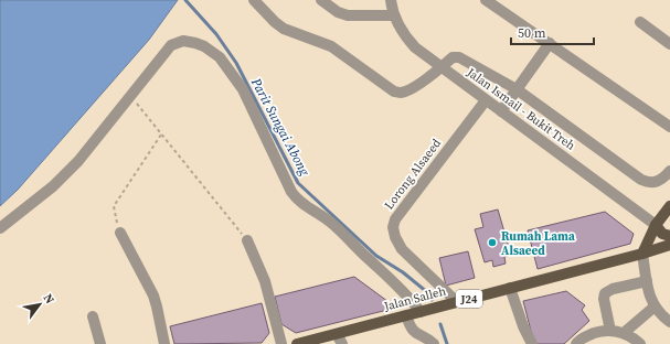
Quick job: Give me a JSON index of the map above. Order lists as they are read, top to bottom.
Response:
{
  "streets": {
    "main road": ["Jalan Salleh", "J24"],
    "street": ["Jalan Ismail - Bukit Treh", "Lorong Alsaeed"]
  },
  "crossings": [
    ["Jalan Ismail - Bukit Treh", "Lorong Alsaeed"],
    ["Lorong Alsaeed", "Jalan Salleh"],
    ["Jalan Salleh", "J24"]
  ],
  "water": ["Parit Sungai Abong"],
  "places": ["Rumah Lama Alsaeed"],
  "scale_bar": "50 m",
  "north": "top right"
}
